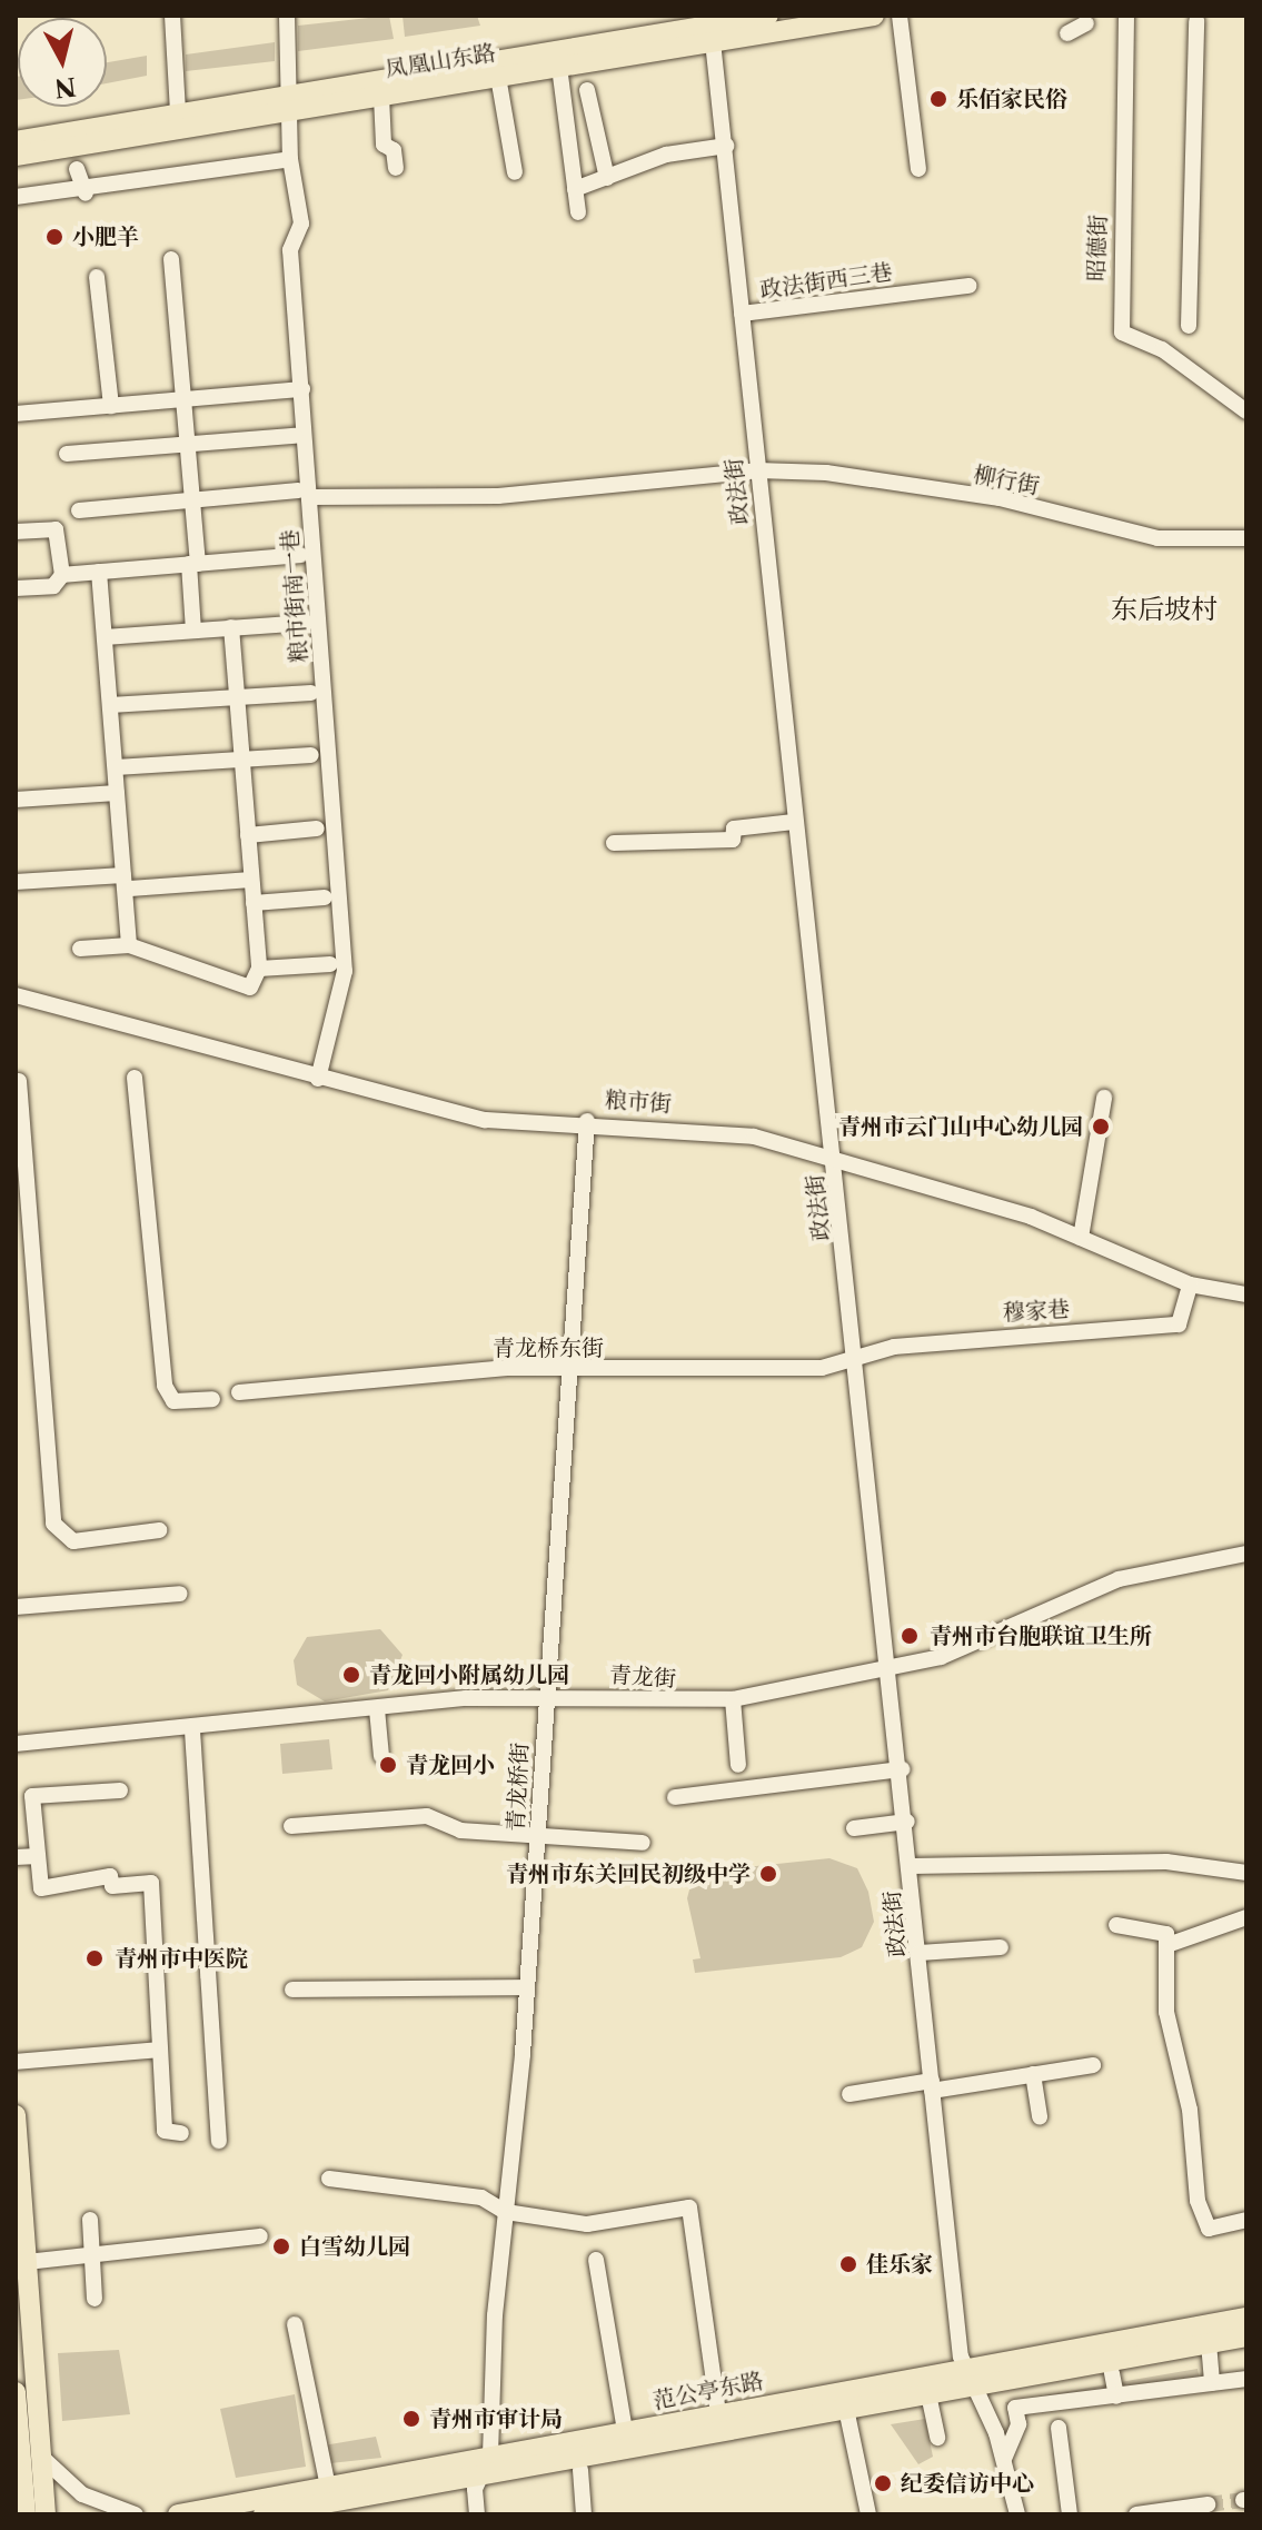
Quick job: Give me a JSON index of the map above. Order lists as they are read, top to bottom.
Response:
{
  "streets": {
    "main road": ["凤凰山东路", "范公亭东路"],
    "street": [
      "昭德街",
      "政法街西三巷",
      "柳行街",
      "政法街",
      "粮市街南一巷",
      "粮市街",
      "穆家巷",
      "青龙桥东街",
      "青龙街",
      "青龙桥街"
    ]
  },
  "crossings": [
    ["凤凰山东路", "政法街"],
    ["凤凰山东路", "粮市街南一巷"],
    ["政法街西三巷", "政法街"],
    ["柳行街", "政法街"],
    ["柳行街", "粮市街南一巷"],
    ["政法街", "粮市街"],
    ["政法街", "穆家巷"],
    ["政法街", "青龙桥东街"],
    ["政法街", "青龙街"],
    ["政法街", "范公亭东路"],
    ["粮市街南一巷", "粮市街"],
    ["粮市街", "穆家巷"],
    ["粮市街", "青龙桥街"],
    ["穆家巷", "青龙桥东街"],
    ["青龙桥东街", "青龙桥街"],
    ["青龙街", "青龙桥街"],
    ["青龙桥街", "范公亭东路"]
  ],
  "districts": ["东后坡村"],
  "places": [
    "乐佰家民俗",
    "小肥羊",
    "青州市云门山中心幼儿园",
    "青州市台胞联谊卫生所",
    "青龙回小附属幼儿园",
    "青龙回小",
    "青州市东关回民初级中学",
    "青州市中医院",
    "白雪幼儿园",
    "佳乐家",
    "青州市审计局",
    "纪委信访中心"
  ],
  "north": "bottom"
}
